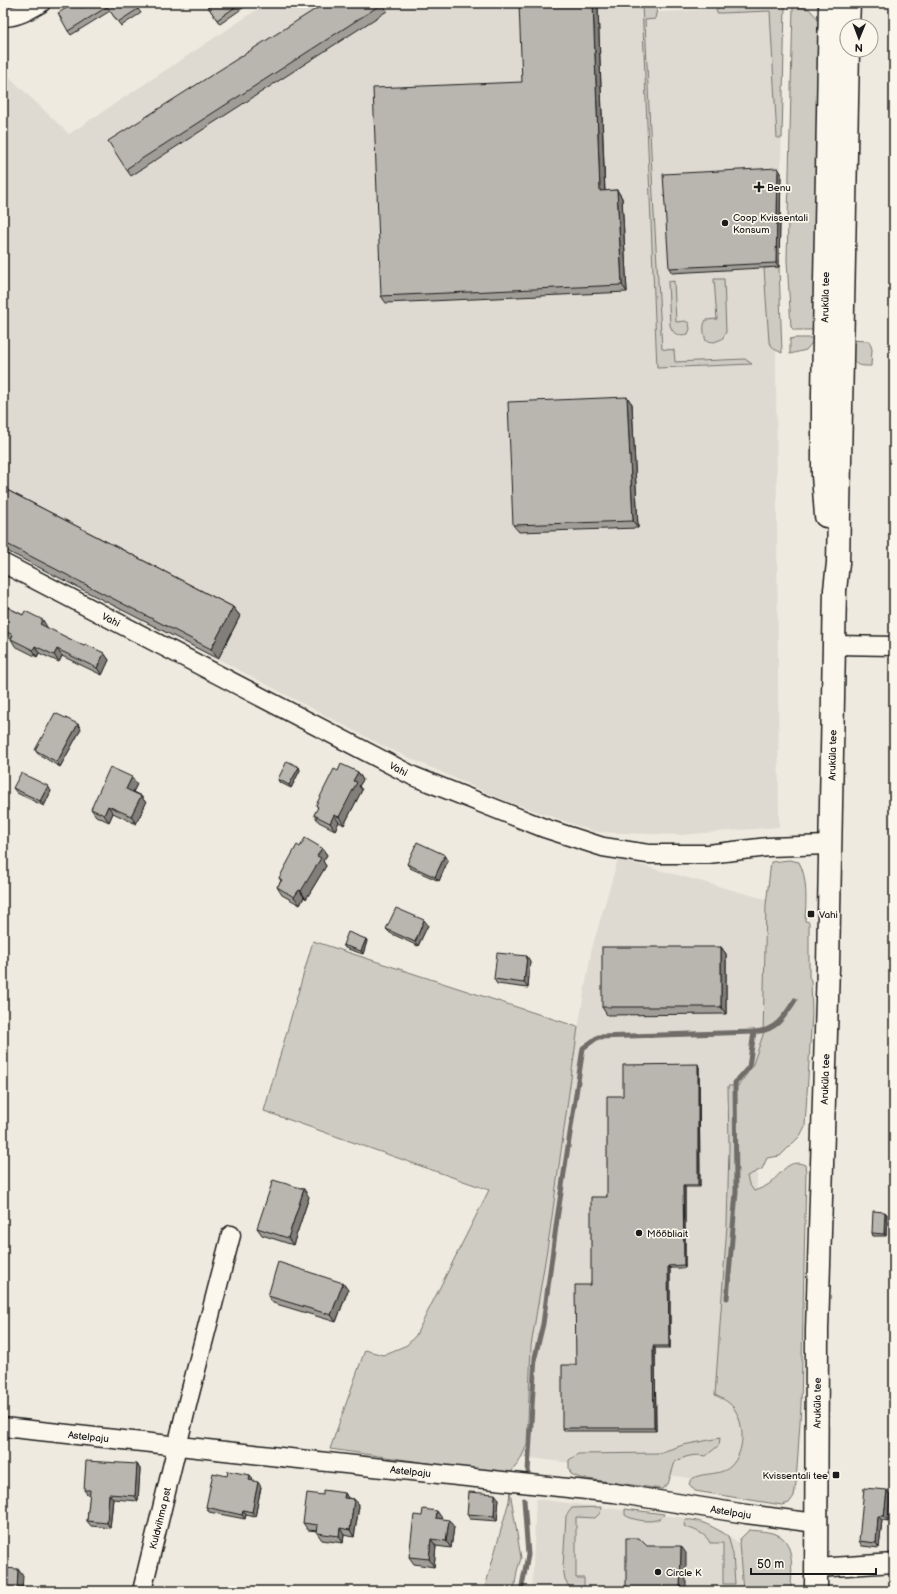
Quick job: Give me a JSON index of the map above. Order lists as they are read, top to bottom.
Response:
{
  "streets": {
    "highway": ["Aruküla tee"],
    "street": ["Vahi", "Astelpaju", "Kuldvihma pst"]
  },
  "crossings": [
    ["Aruküla tee", "Vahi"],
    ["Aruküla tee", "Astelpaju"],
    ["Astelpaju", "Kuldvihma pst"]
  ],
  "places": {
    "health": ["Benu"],
    "other": ["Coop Kvissentali Konsum", "Mööbliait", "Circle K"],
    "transit": ["Vahi", "Kvissentali tee"]
  },
  "scale_bar": "50 m",
  "north": "bottom"
}
